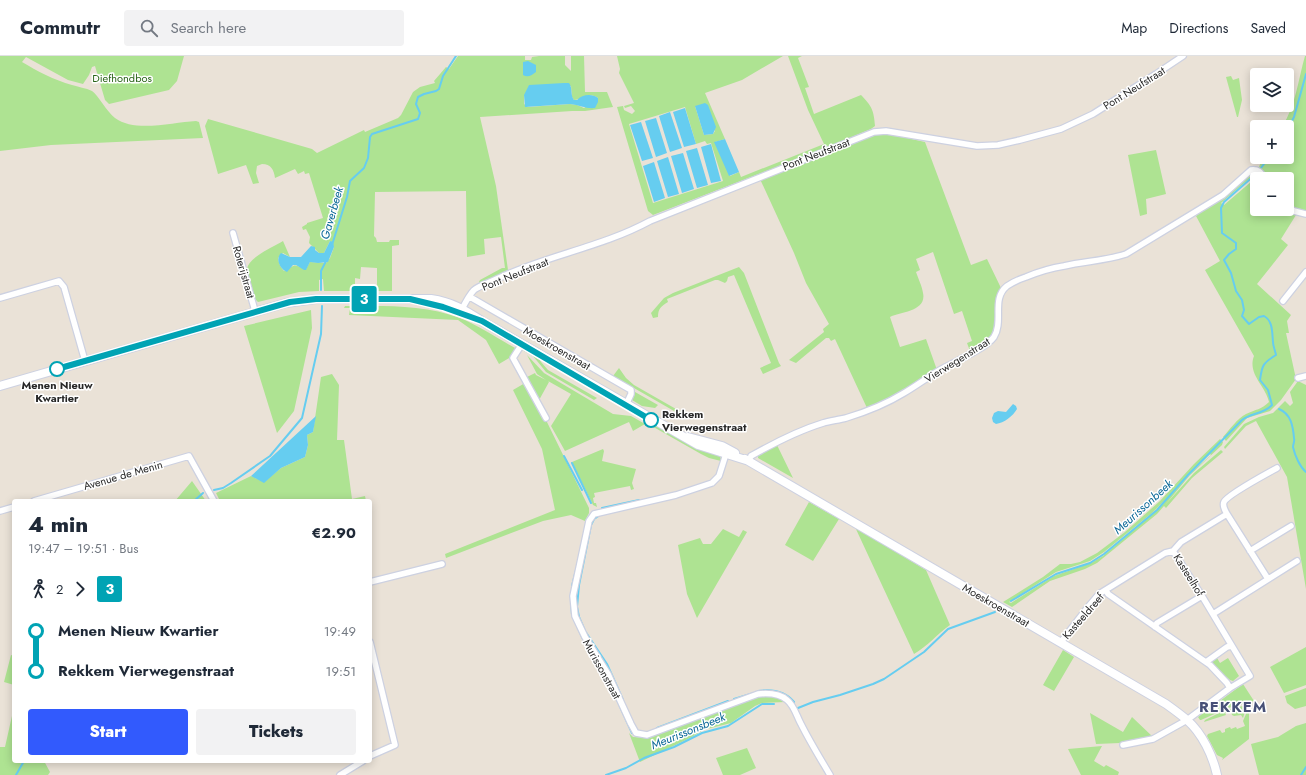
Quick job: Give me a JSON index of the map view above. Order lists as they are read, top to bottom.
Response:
{
  "streets": {
    "main road": ["Moeskroenstraat"],
    "street": [
      "Pont Neufstraat",
      "Roterijstraat",
      "Vierwegenstraat",
      "Avenue de Menin",
      "Kasteelhof",
      "Kasteeldreef",
      "Murissonstraat"
    ]
  },
  "crossings": [
    ["Pont Neufstraat", "Moeskroenstraat"],
    ["Roterijstraat", "Moeskroenstraat"],
    ["Moeskroenstraat", "Vierwegenstraat"],
    ["Moeskroenstraat", "Kasteeldreef"],
    ["Moeskroenstraat", "Murissonstraat"],
    ["Kasteelhof", "Kasteeldreef"]
  ],
  "districts": ["REKKEM"],
  "water": ["Gaverbeek", "Meurissonbeek", "Meurissonsbeek"],
  "parks": ["Diefhondbos"],
  "places": ["Menen Nieuw Kwartier", "Rekkem Vierwegenstraat"],
  "lines": ["bus line 3"],
  "page": {
    "header": "Commutr",
    "search": "Search here",
    "nav": ["Map", "Directions", "Saved"],
    "on_map": "3",
    "map_buttons": ["+", "−"],
    "heading": ["4 min", "19:47 – 19:51 · Bus", "€2.90"],
    "legs": ["2", "3"],
    "list": [
      {
        "name": "Menen Nieuw Kwartier",
        "value": "19:49"
      },
      {
        "name": "Rekkem Vierwegenstraat",
        "value": "19:51"
      }
    ],
    "buttons": ["Start", "Tickets"]
  }
}
